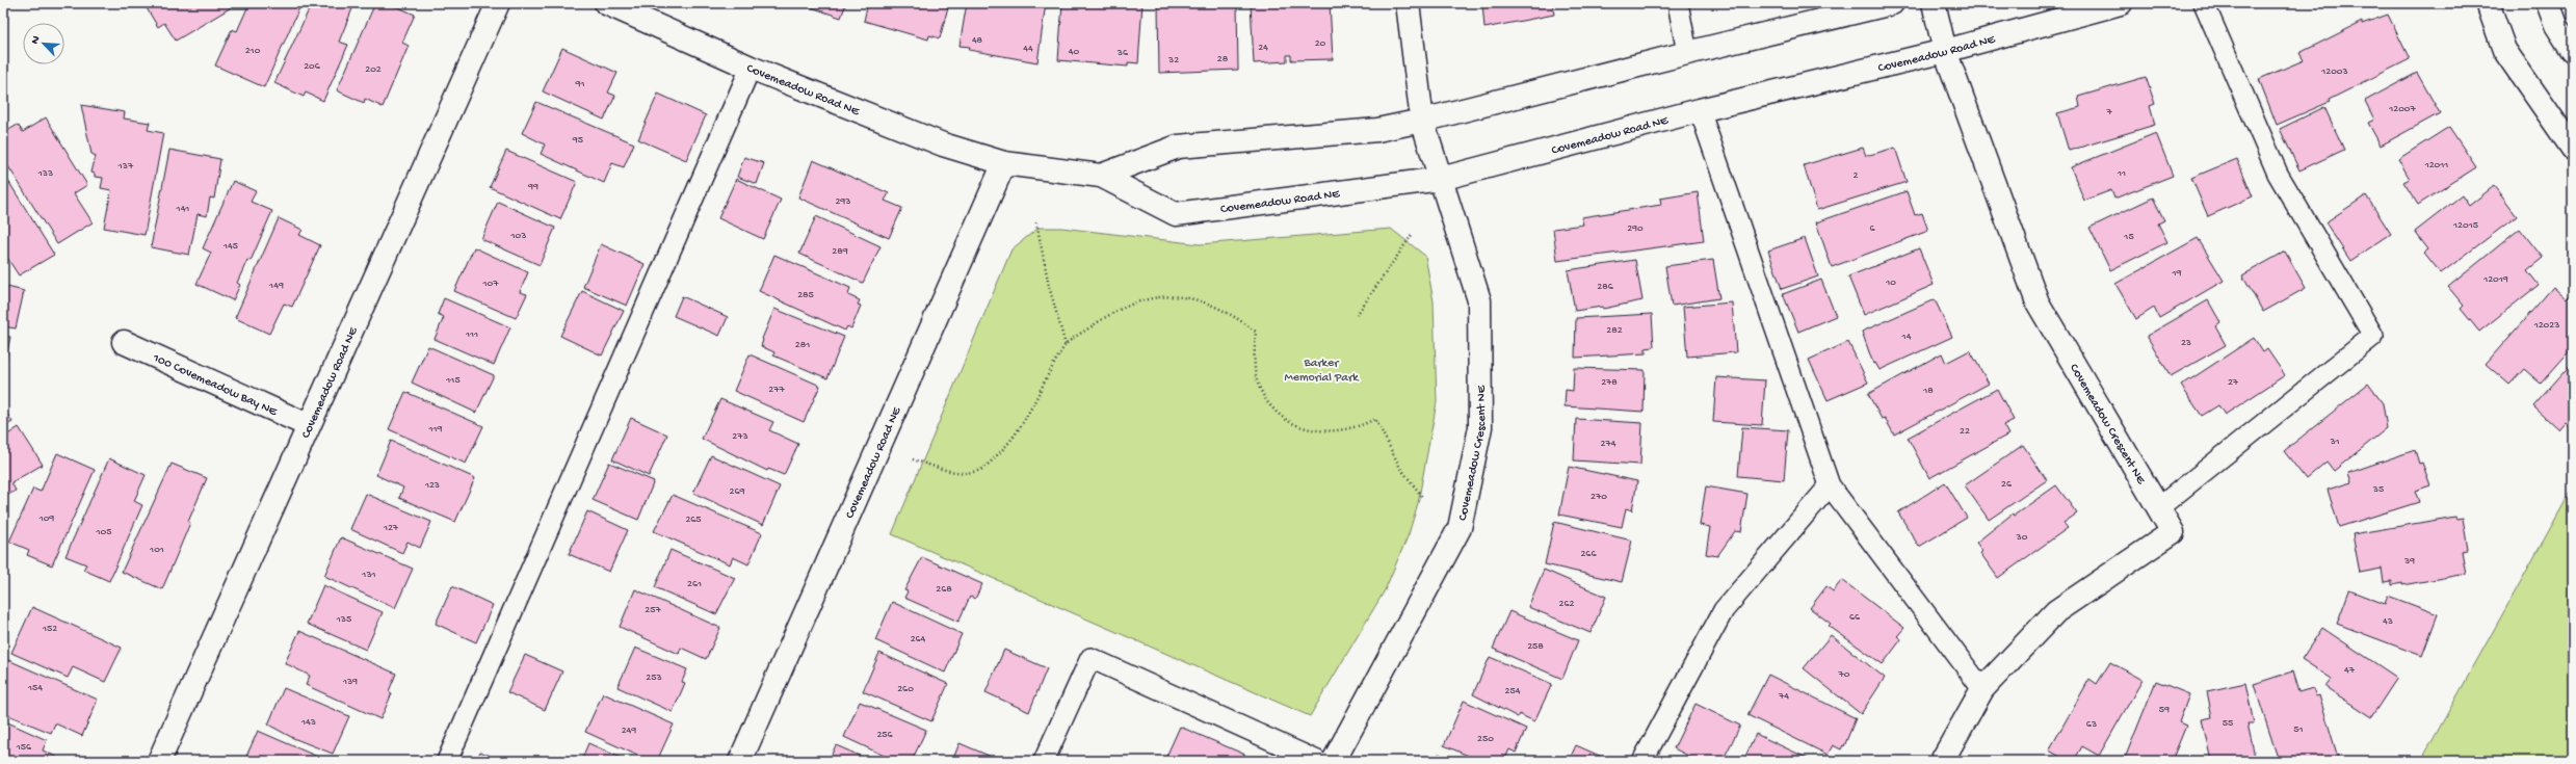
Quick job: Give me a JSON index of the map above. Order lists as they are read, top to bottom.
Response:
{
  "streets": {
    "street": ["Covemeadow Road NE", "100 Covemeadow Bay NE", "Covemeadow Crescent NE"]
  },
  "crossings": [
    ["Covemeadow Road NE", "100 Covemeadow Bay NE"],
    ["Covemeadow Road NE", "Covemeadow Crescent NE"]
  ],
  "parks": ["Barker Memorial Park"],
  "house_numbers": [
    "48",
    "20",
    "24",
    "44",
    "210",
    "40",
    "36",
    "28",
    "32",
    "206",
    "202",
    "12003",
    "91",
    "12007",
    "7",
    "95",
    "12011",
    "137",
    "133",
    "11",
    "2",
    "99",
    "293",
    "141",
    "12015",
    "290",
    "6",
    "103",
    "15",
    "145",
    "289",
    "19",
    "12019",
    "10",
    "107",
    "149",
    "286",
    "285",
    "12023",
    "282",
    "111",
    "14",
    "23",
    "281",
    "115",
    "278",
    "27",
    "277",
    "18",
    "119",
    "22",
    "273",
    "31",
    "274",
    "26",
    "123",
    "35",
    "269",
    "270",
    "109",
    "265",
    "127",
    "105",
    "30",
    "101",
    "266",
    "39",
    "131",
    "261",
    "268",
    "262",
    "257",
    "66",
    "135",
    "43",
    "152",
    "264",
    "258",
    "47",
    "70",
    "253",
    "139",
    "154",
    "260",
    "254",
    "74",
    "59",
    "143",
    "55",
    "63",
    "51",
    "249",
    "256",
    "250",
    "156"
  ],
  "north": "top left"
}
